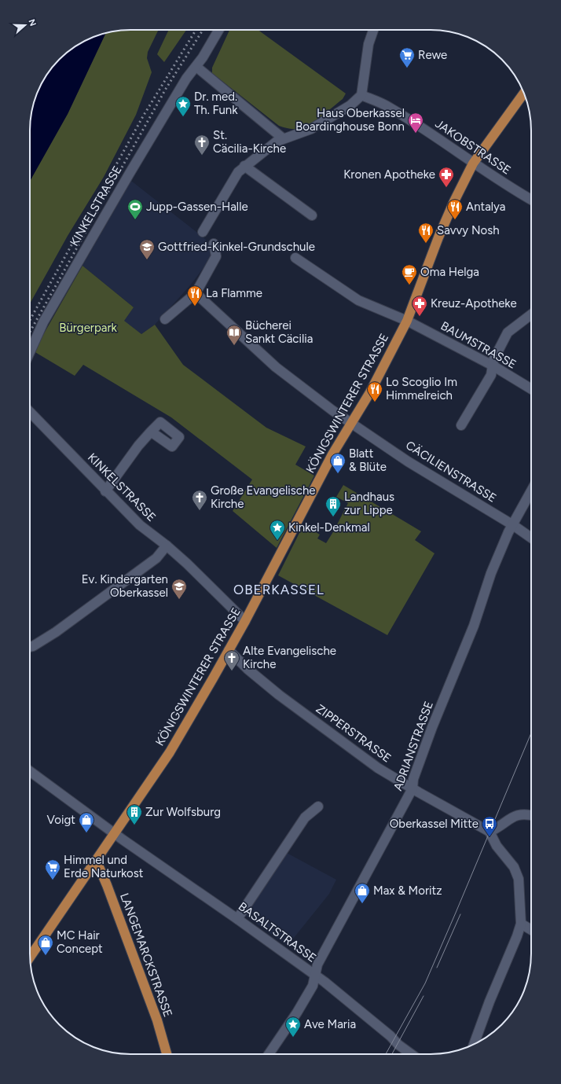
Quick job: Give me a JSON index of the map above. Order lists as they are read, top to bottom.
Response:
{
  "streets": {
    "main road": ["KÖNIGSWINTERER STRASSE", "LANGEMARCKSTRASSE"],
    "street": [
      "JAKOBSTRASSE",
      "KINKELSTRASSE",
      "BAUMSTRASSE",
      "CÄCILIENSTRASSE",
      "ZIPPERSTRASSE",
      "ADRIANSTRASSE",
      "BASALTSTRASSE"
    ]
  },
  "crossings": [
    ["JAKOBSTRASSE", "KÖNIGSWINTERER STRASSE"],
    ["KINKELSTRASSE", "KÖNIGSWINTERER STRASSE"],
    ["BAUMSTRASSE", "KÖNIGSWINTERER STRASSE"],
    ["KÖNIGSWINTERER STRASSE", "CÄCILIENSTRASSE"],
    ["KÖNIGSWINTERER STRASSE", "ZIPPERSTRASSE"],
    ["KÖNIGSWINTERER STRASSE", "BASALTSTRASSE"],
    ["KÖNIGSWINTERER STRASSE", "LANGEMARCKSTRASSE"],
    ["CÄCILIENSTRASSE", "ADRIANSTRASSE"],
    ["ZIPPERSTRASSE", "ADRIANSTRASSE"],
    ["ADRIANSTRASSE", "BASALTSTRASSE"]
  ],
  "districts": ["OBERKASSEL"],
  "parks": ["Bürgerpark"],
  "places": {
    "supermarket": ["Rewe", "Himmel und Erde Naturkost"],
    "place": ["Dr. med. Th. Funk", "Kinkel-Denkmal", "Ave Maria"],
    "hotel": ["Haus Oberkassel Boardinghouse Bonn"],
    "church": ["St. Cäcilia-Kirche", "Große Evangelische Kirche", "Alte Evangelische Kirche"],
    "pharmacy": ["Kronen Apotheke", "Kreuz-Apotheke"],
    "sports": ["Jupp-Gassen-Halle"],
    "restaurant": [
      "Antalya",
      "Savvy Nosh",
      "La Flamme",
      "Lo Scoglio Im Himmelreich"
    ],
    "school or university": ["Gottfried-Kinkel-Grundschule", "Ev. Kindergarten Oberkassel"],
    "cafe": ["Oma Helga"],
    "library": ["Bücherei Sankt Cäcilia"],
    "shop": [
      "Blatt & Blüte",
      "Voigt",
      "Max & Moritz",
      "MC Hair Concept"
    ],
    "building": ["Landhaus zur Lippe", "Zur Wolfsburg"],
    "bus stop": ["Oberkassel Mitte"]
  },
  "north": "right"
}
